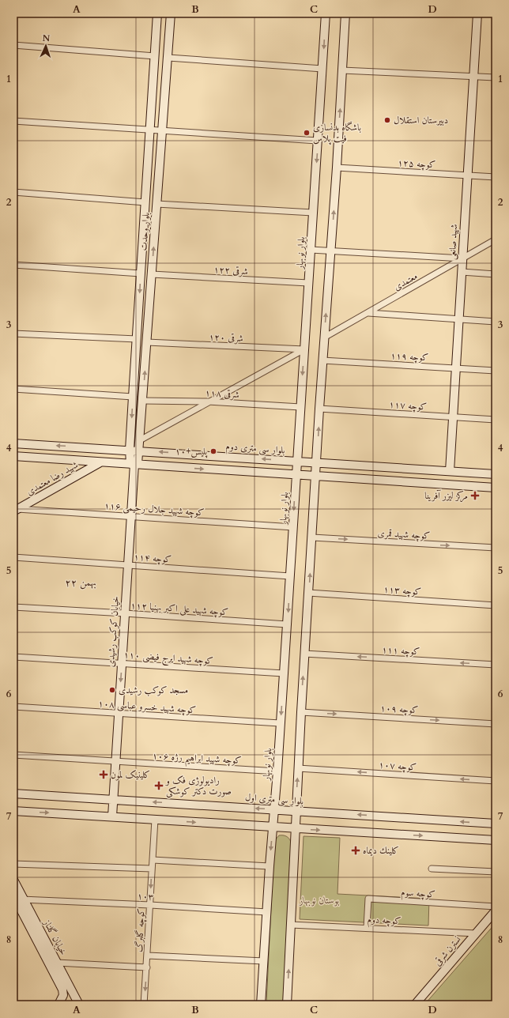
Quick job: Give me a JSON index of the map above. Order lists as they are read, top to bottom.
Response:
{
  "streets": {
    "main road": [
      "بلوار وحدت",
      "شهید صانعی",
      "بلوار نوبهار",
      "بلوار سی متری دوم",
      "شهید رضا معتمدی",
      "خیابان کوکب رشیدی",
      "بلوار سی متری اول",
      "خیابان گلناز",
      "نسترن شرقی"
    ],
    "street": [
      "کوچه ۱۲۵",
      "۱۲۲ شرقی",
      "معتمدی",
      "۱۲۰ شرقی",
      "کوچه ۱۱۹",
      "۱۱۸ شرقی",
      "کوچه ۱۱۷",
      "کوچه شهید جلال رحیمی ۱۱۶",
      "کوچه شهید قمری",
      "کوچه ۱۱۴",
      "کوچه ۱۱۳",
      "کوچه شهید علی اکبر بهنیا ۱۱۲",
      "کوچه ۱۱۱",
      "کوچه شهید ایرج فیضی ۱۱۰",
      "کوچه شهید خسرو عباسی ۱۰۸",
      "کوچه ۱۰۹",
      "کوچه شهید ابراهیم رژه ۱۰۶",
      "کوچه ۱۰۷",
      "کوچه سوم",
      "۱۰۳",
      "کوچه دوم",
      "کوچه گلبرگ"
    ]
  },
  "crossings": [
    ["کوچه ۱۲۵", "شهید صانعی"],
    ["بلوار وحدت", "۱۲۲ شرقی"],
    ["بلوار وحدت", "۱۲۰ شرقی"],
    ["بلوار وحدت", "۱۱۸ شرقی"],
    ["بلوار وحدت", "بلوار سی متری دوم"],
    ["بلوار وحدت", "خیابان کوکب رشیدی"],
    ["شهید صانعی", "معتمدی"],
    ["شهید صانعی", "کوچه ۱۱۹"],
    ["شهید صانعی", "کوچه ۱۱۷"],
    ["شهید صانعی", "بلوار سی متری دوم"],
    ["بلوار نوبهار", "۱۲۲ شرقی"],
    ["بلوار نوبهار", "۱۲۰ شرقی"],
    ["بلوار نوبهار", "۱۱۸ شرقی"],
    ["بلوار نوبهار", "بلوار سی متری دوم"],
    ["بلوار نوبهار", "کوچه شهید جلال رحیمی ۱۱۶"],
    ["بلوار نوبهار", "کوچه ۱۱۴"],
    ["بلوار نوبهار", "کوچه شهید علی اکبر بهنیا ۱۱۲"],
    ["بلوار نوبهار", "کوچه شهید ایرج فیضی ۱۱۰"],
    ["بلوار نوبهار", "کوچه شهید خسرو عباسی ۱۰۸"],
    ["بلوار نوبهار", "کوچه شهید ابراهیم رژه ۱۰۶"],
    ["بلوار نوبهار", "بلوار سی متری اول"],
    ["بلوار نوبهار", "۱۰۳"],
    ["شهید رضا معتمدی", "کوچه شهید جلال رحیمی ۱۱۶"],
    ["کوچه شهید جلال رحیمی ۱۱۶", "خیابان کوکب رشیدی"],
    ["کوچه ۱۱۴", "خیابان کوکب رشیدی"],
    ["کوچه شهید علی اکبر بهنیا ۱۱۲", "خیابان کوکب رشیدی"],
    ["خیابان کوکب رشیدی", "کوچه شهید ایرج فیضی ۱۱۰"],
    ["خیابان کوکب رشیدی", "کوچه شهید خسرو عباسی ۱۰۸"],
    ["خیابان کوکب رشیدی", "کوچه شهید ابراهیم رژه ۱۰۶"],
    ["خیابان کوکب رشیدی", "بلوار سی متری اول"],
    ["کوچه سوم", "کوچه دوم"],
    ["۱۰۳", "کوچه گلبرگ"],
    ["۱۰۳", "خیابان گلناز"],
    ["کوچه دوم", "نسترن شرقی"]
  ],
  "one_way": [
    "کوچه شهید قمری",
    "کوچه ۱۱۱",
    "کوچه ۱۰۹",
    "کوچه ۱۰۷",
    "کوچه گلبرگ"
  ],
  "districts": ["۲۲ بهمن"],
  "parks": ["بوستان نوبهار"],
  "places": {
    "other": [
      "دبیرستان استقلال",
      "باشگاه بدنسازی فیت پلاس",
      "پلیس+۱۰",
      "مسجد کوکب رشیدی"
    ],
    "health": [
      "مرکز لیزر آفرینا",
      "کلینیک لمون",
      "رادیولوژی فک و صورت دکتر کوشکی",
      "كلينك ديماه"
    ]
  },
  "north": "top",
  "grid": {
    "columns": [
      "A",
      "B",
      "C",
      "D"
    ],
    "rows": [
      "1",
      "2",
      "3",
      "4",
      "5",
      "6",
      "7",
      "8"
    ]
  }
}
